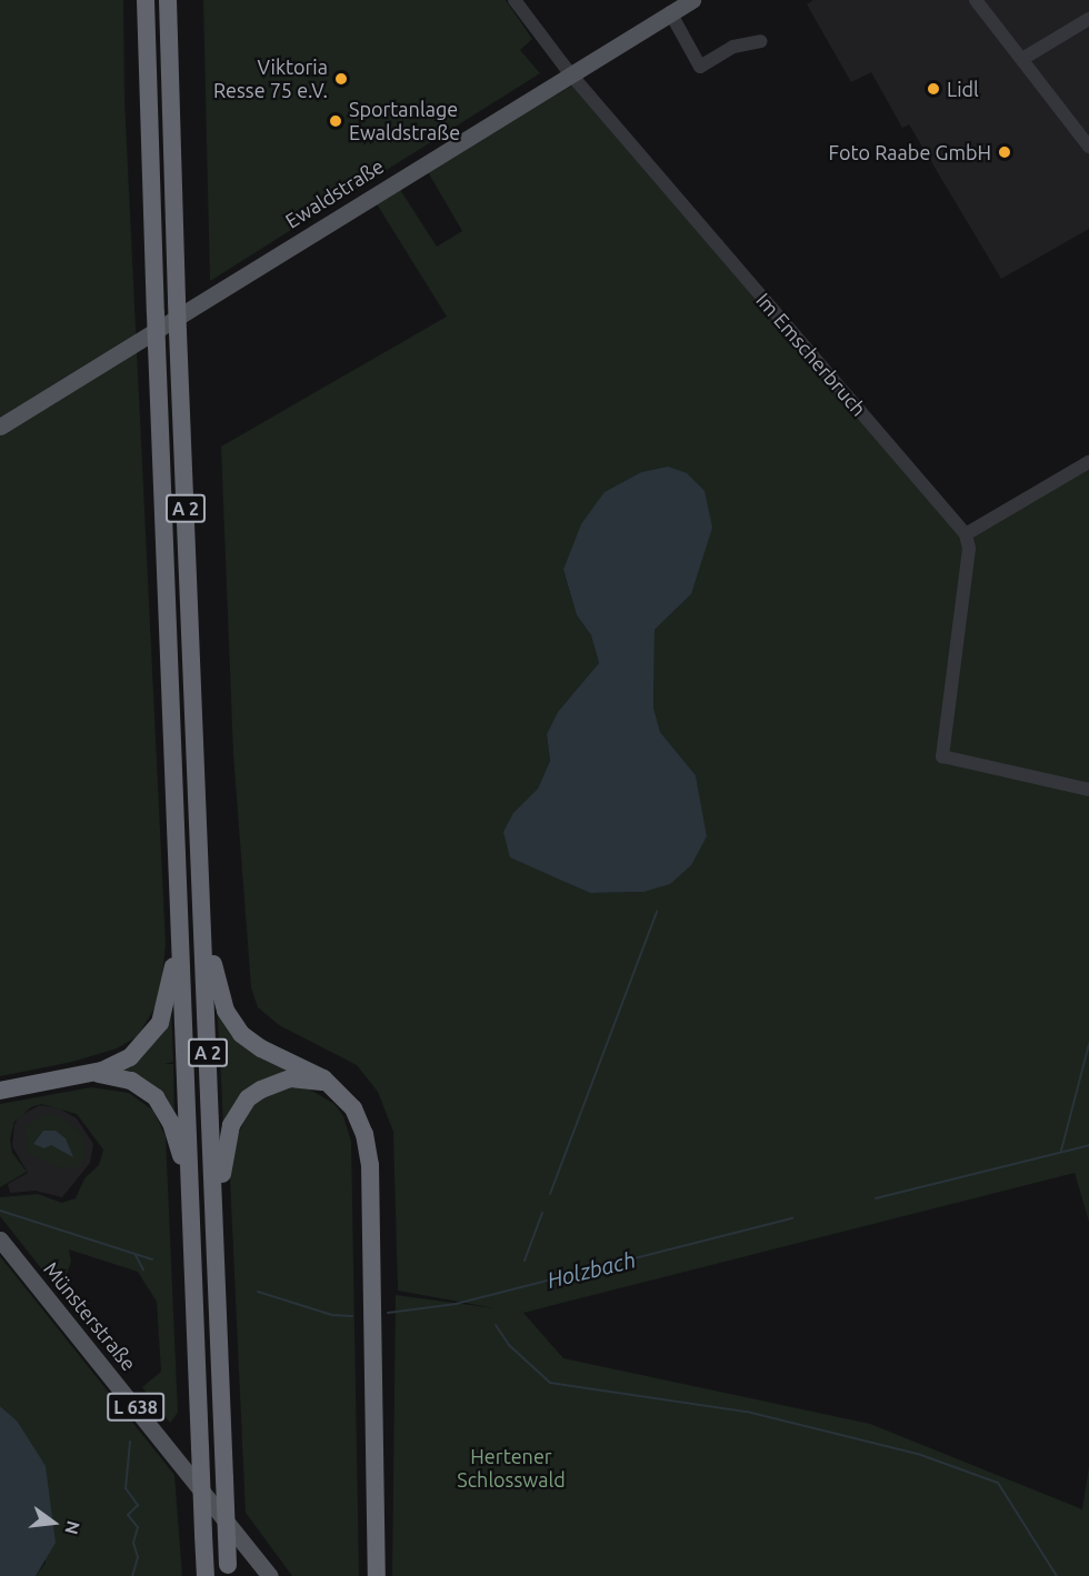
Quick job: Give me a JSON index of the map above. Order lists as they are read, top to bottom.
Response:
{
  "streets": {
    "highway": ["A 2"],
    "main road": ["Ewaldstraße", "Münsterstraße", "L 638"],
    "street": ["Im Emscherbruch"]
  },
  "crossings": [
    ["Ewaldstraße", "Im Emscherbruch"]
  ],
  "water": ["Holzbach"],
  "parks": ["Hertener Schlosswald"],
  "places": [
    "Viktoria Resse 75 e.V.",
    "Lidl",
    "Sportanlage Ewaldstraße",
    "Foto Raabe GmbH"
  ],
  "north": "right"
}
